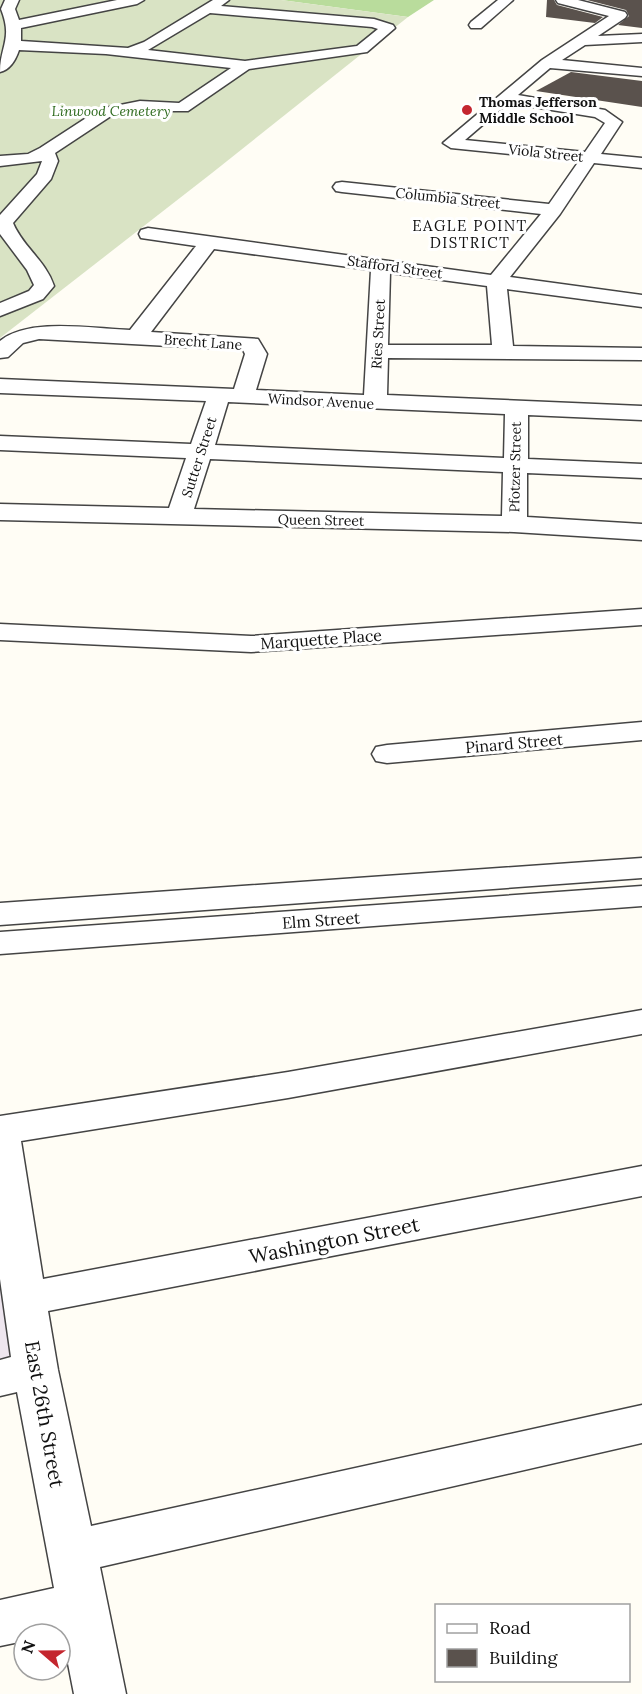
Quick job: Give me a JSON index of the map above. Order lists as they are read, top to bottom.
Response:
{
  "streets": {
    "street": [
      "Viola Street",
      "Columbia Street",
      "Stafford Street",
      "Ries Street",
      "Brecht Lane",
      "Windsor Avenue",
      "Sutter Street",
      "Pfotzer Street",
      "Queen Street",
      "Marquette Place",
      "Pinard Street",
      "Elm Street",
      "Washington Street",
      "East 26th Street"
    ]
  },
  "crossings": [
    ["Stafford Street", "Ries Street"],
    ["Ries Street", "Windsor Avenue"],
    ["Brecht Lane", "Windsor Avenue"],
    ["Windsor Avenue", "Sutter Street"],
    ["Windsor Avenue", "Pfotzer Street"],
    ["Sutter Street", "Queen Street"],
    ["Pfotzer Street", "Queen Street"],
    ["Washington Street", "East 26th Street"]
  ],
  "districts": ["EAGLE POINT DISTRICT"],
  "parks": ["Linwood Cemetery"],
  "places": ["Thomas Jefferson Middle School"],
  "legend": ["Road", "Building"],
  "north": "left"
}
